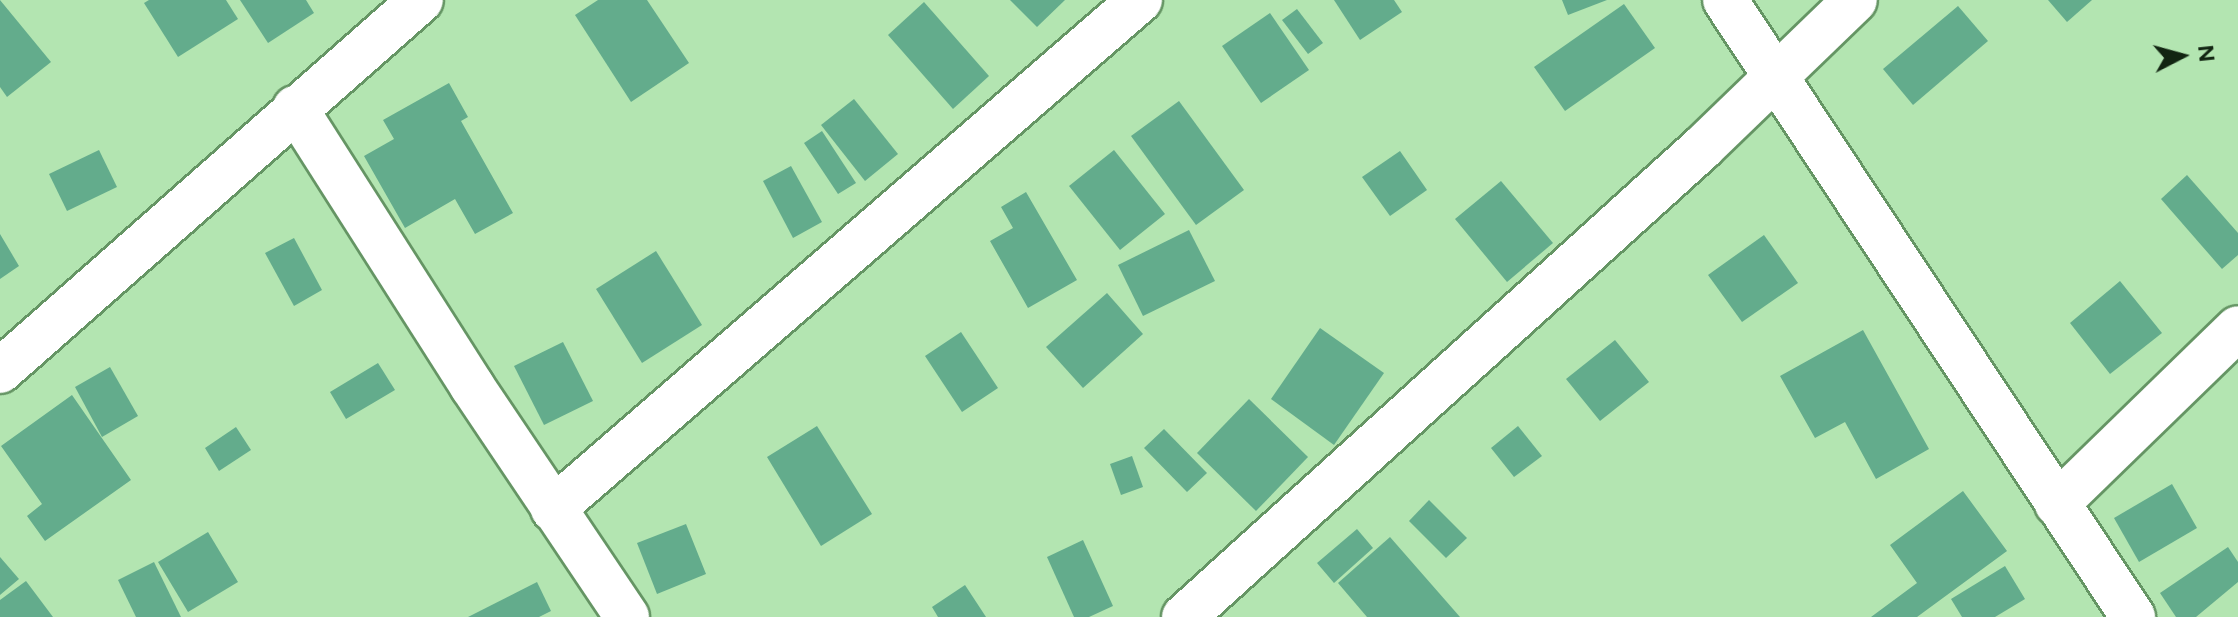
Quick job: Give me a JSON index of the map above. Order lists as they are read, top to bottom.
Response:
{
  "north": "right"
}
